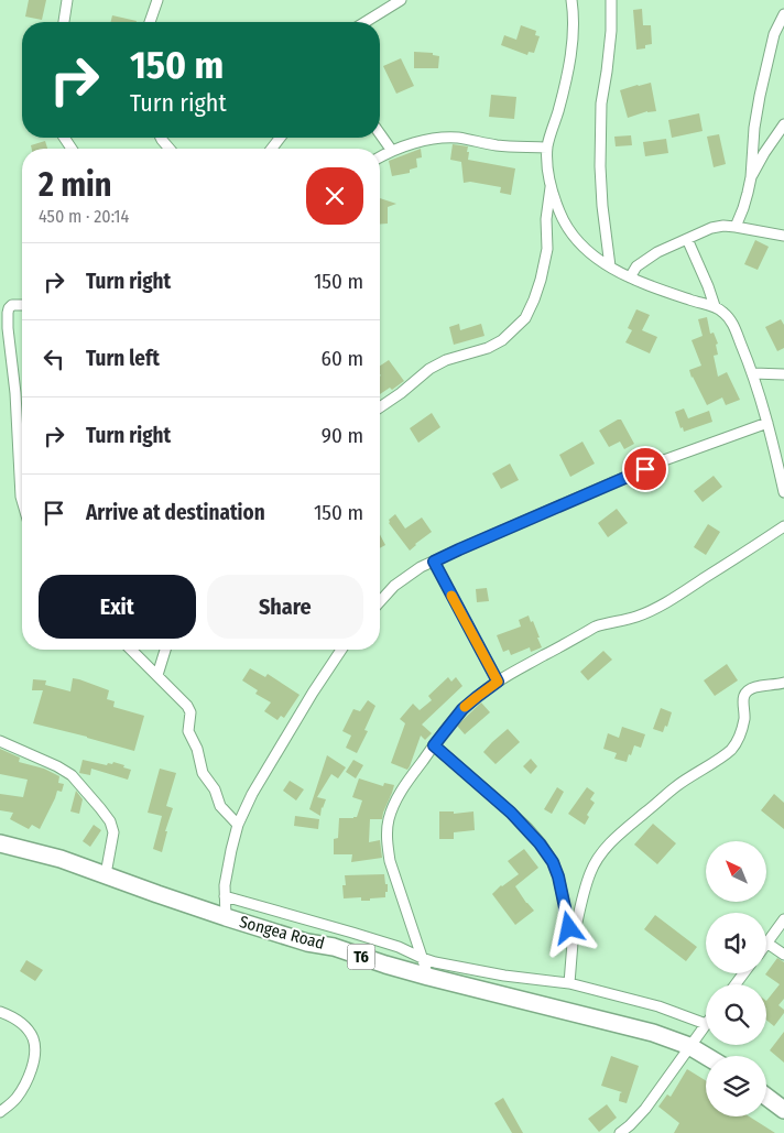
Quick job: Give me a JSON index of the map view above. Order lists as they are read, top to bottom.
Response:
{
  "streets": {
    "highway": ["Songea Road", "T6"]
  },
  "north": "top left",
  "page": {
    "turn": ["150 m", "Turn right"],
    "heading": ["2 min", "450 m · 20:14"],
    "list": [
      {
        "name": "Turn right",
        "value": "150 m"
      },
      {
        "name": "Turn left",
        "value": "60 m"
      },
      {
        "name": "Turn right",
        "value": "90 m"
      },
      {
        "name": "Arrive at destination",
        "value": "150 m"
      }
    ],
    "buttons": ["Exit", "Share"]
  }
}
